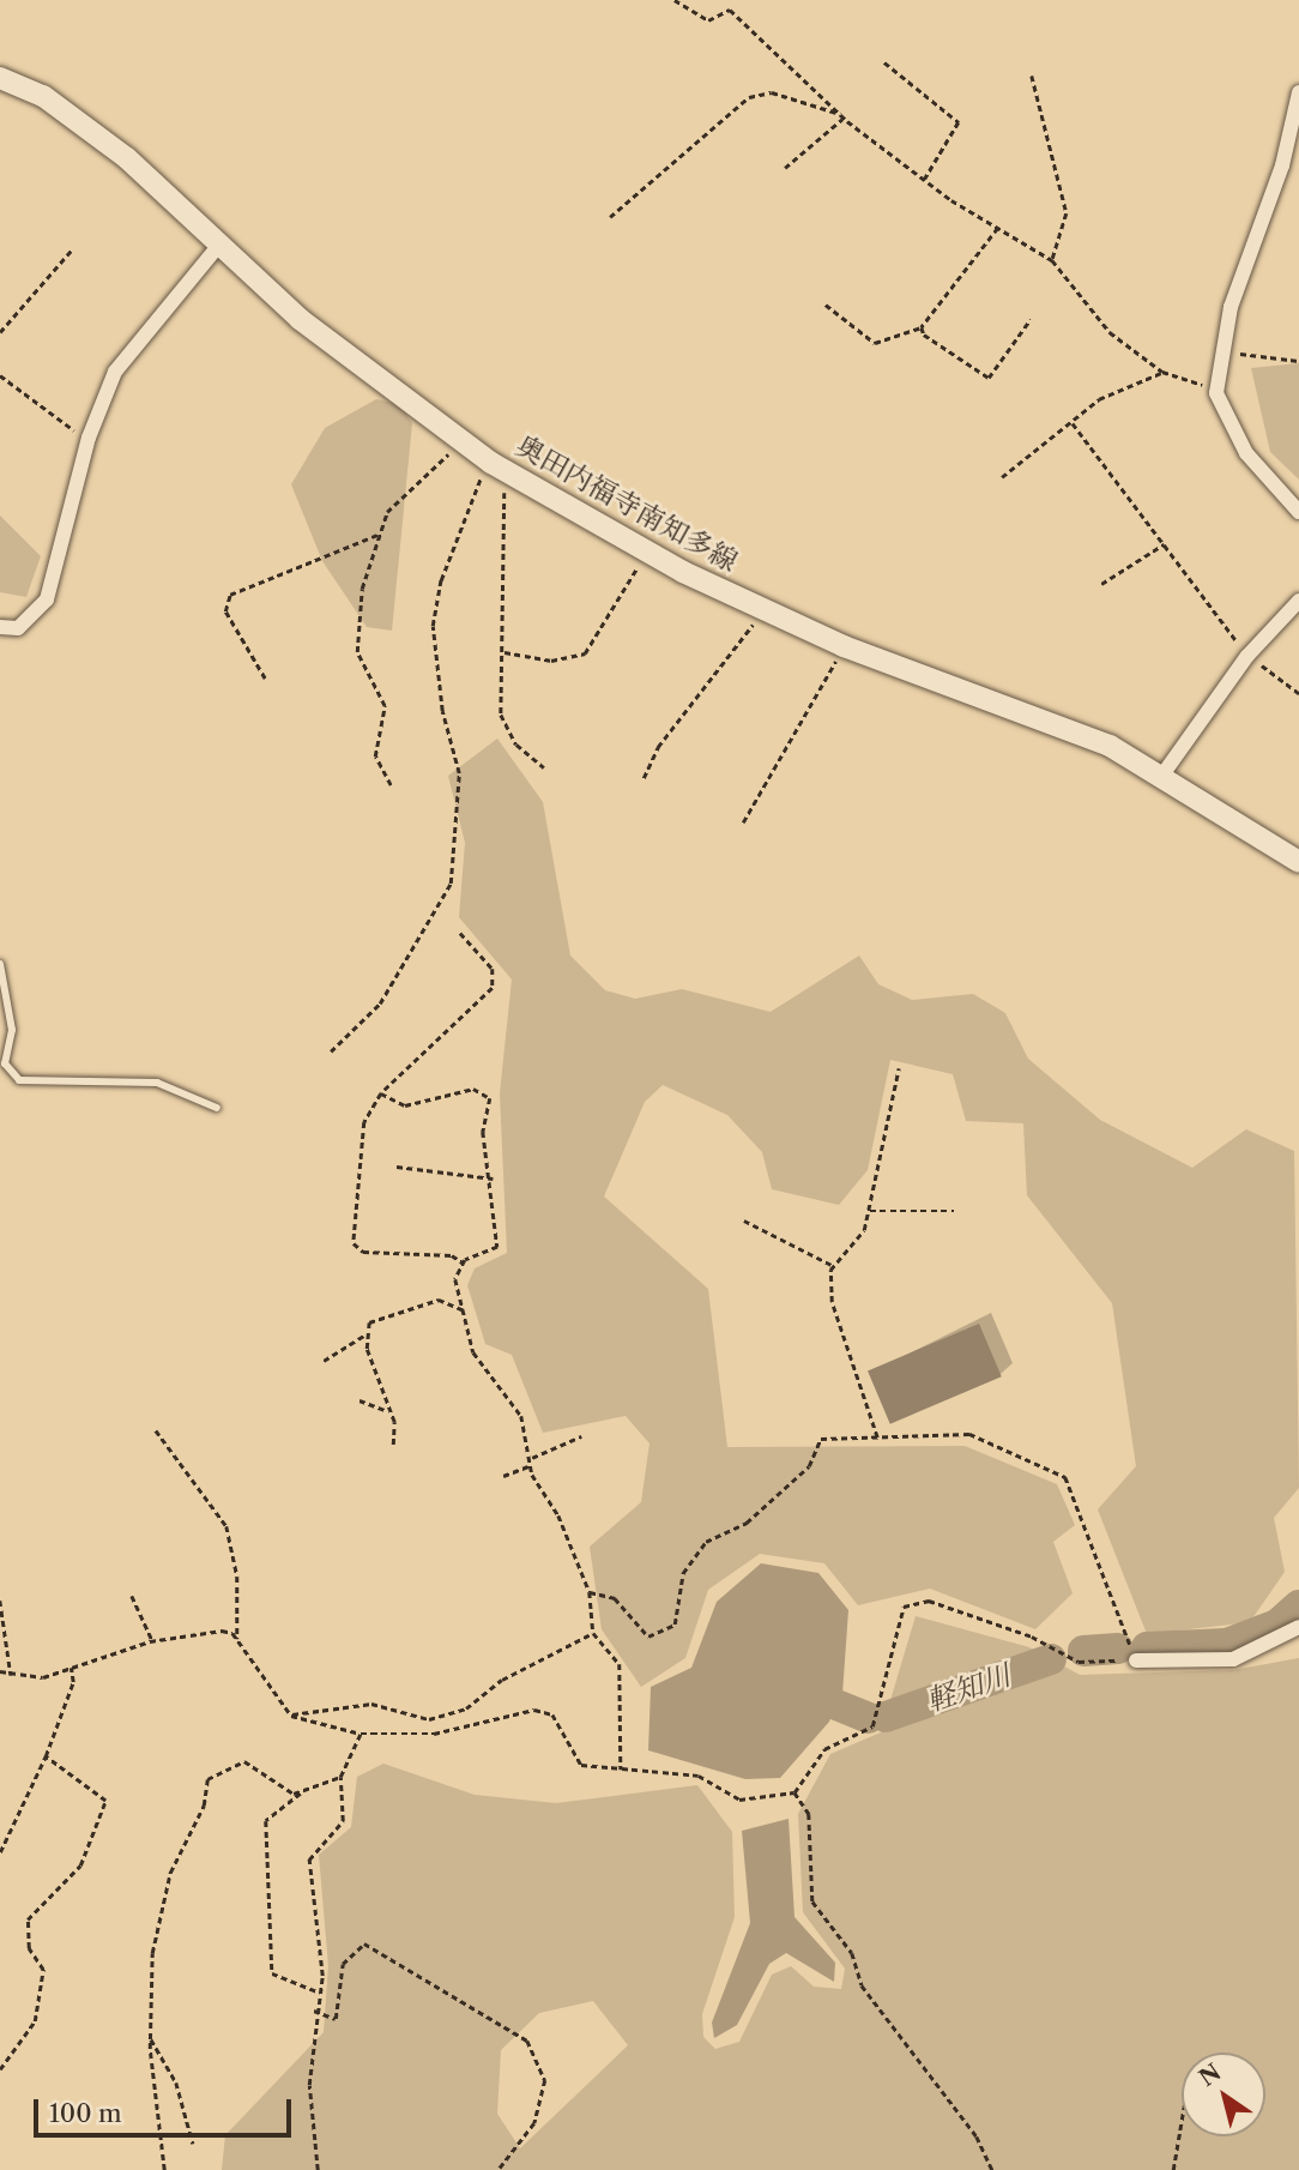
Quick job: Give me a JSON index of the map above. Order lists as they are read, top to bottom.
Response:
{
  "streets": {
    "main road": ["奥田内福寺南知多線"]
  },
  "water": ["軽知川"],
  "scale_bar": "100 m",
  "north": "top left"
}
